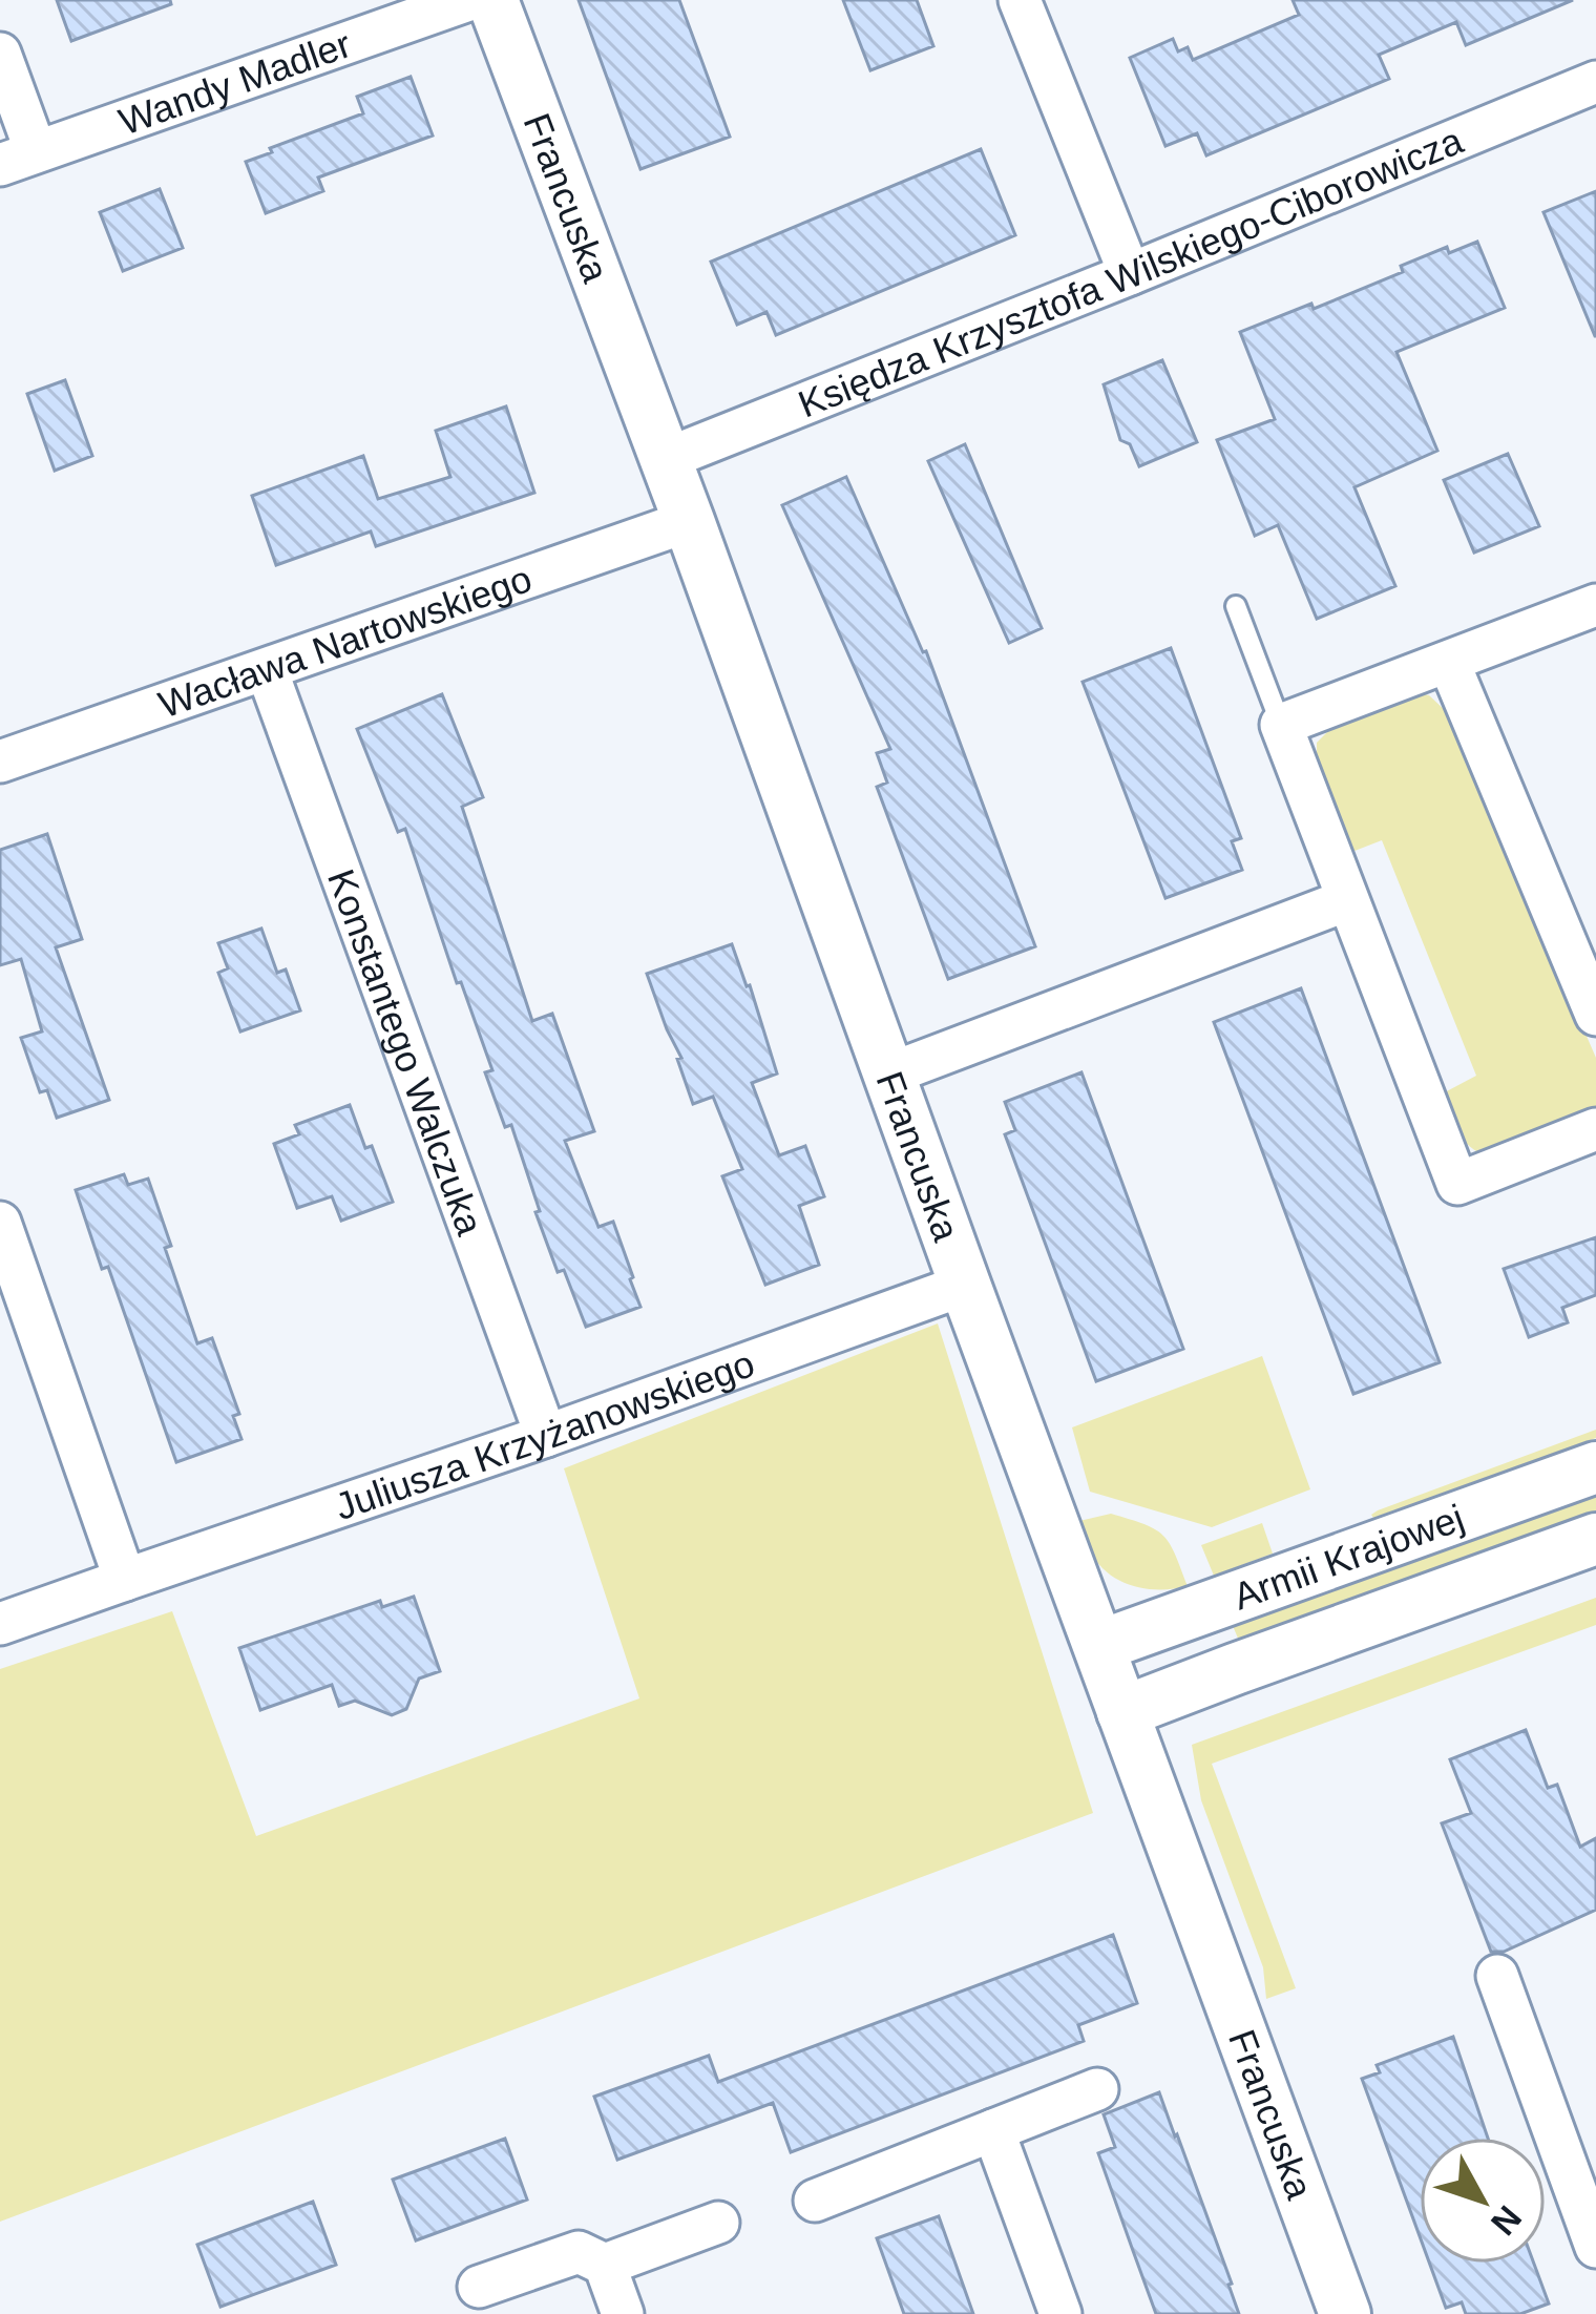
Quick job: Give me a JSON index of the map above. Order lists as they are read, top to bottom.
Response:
{
  "streets": {
    "street": [
      "Wandy Madler",
      "Francuska",
      "Księdza Krzysztofa Wilskiego-Ciborowicza",
      "Wacława Nartowskiego",
      "Konstantego Walczuka",
      "Juliusza Krzyżanowskiego",
      "Armii Krajowej"
    ]
  },
  "crossings": [
    ["Francuska", "Księdza Krzysztofa Wilskiego-Ciborowicza"],
    ["Francuska", "Wacława Nartowskiego"],
    ["Francuska", "Juliusza Krzyżanowskiego"],
    ["Francuska", "Armii Krajowej"],
    ["Wacława Nartowskiego", "Konstantego Walczuka"],
    ["Konstantego Walczuka", "Juliusza Krzyżanowskiego"]
  ],
  "north": "bottom right"
}
